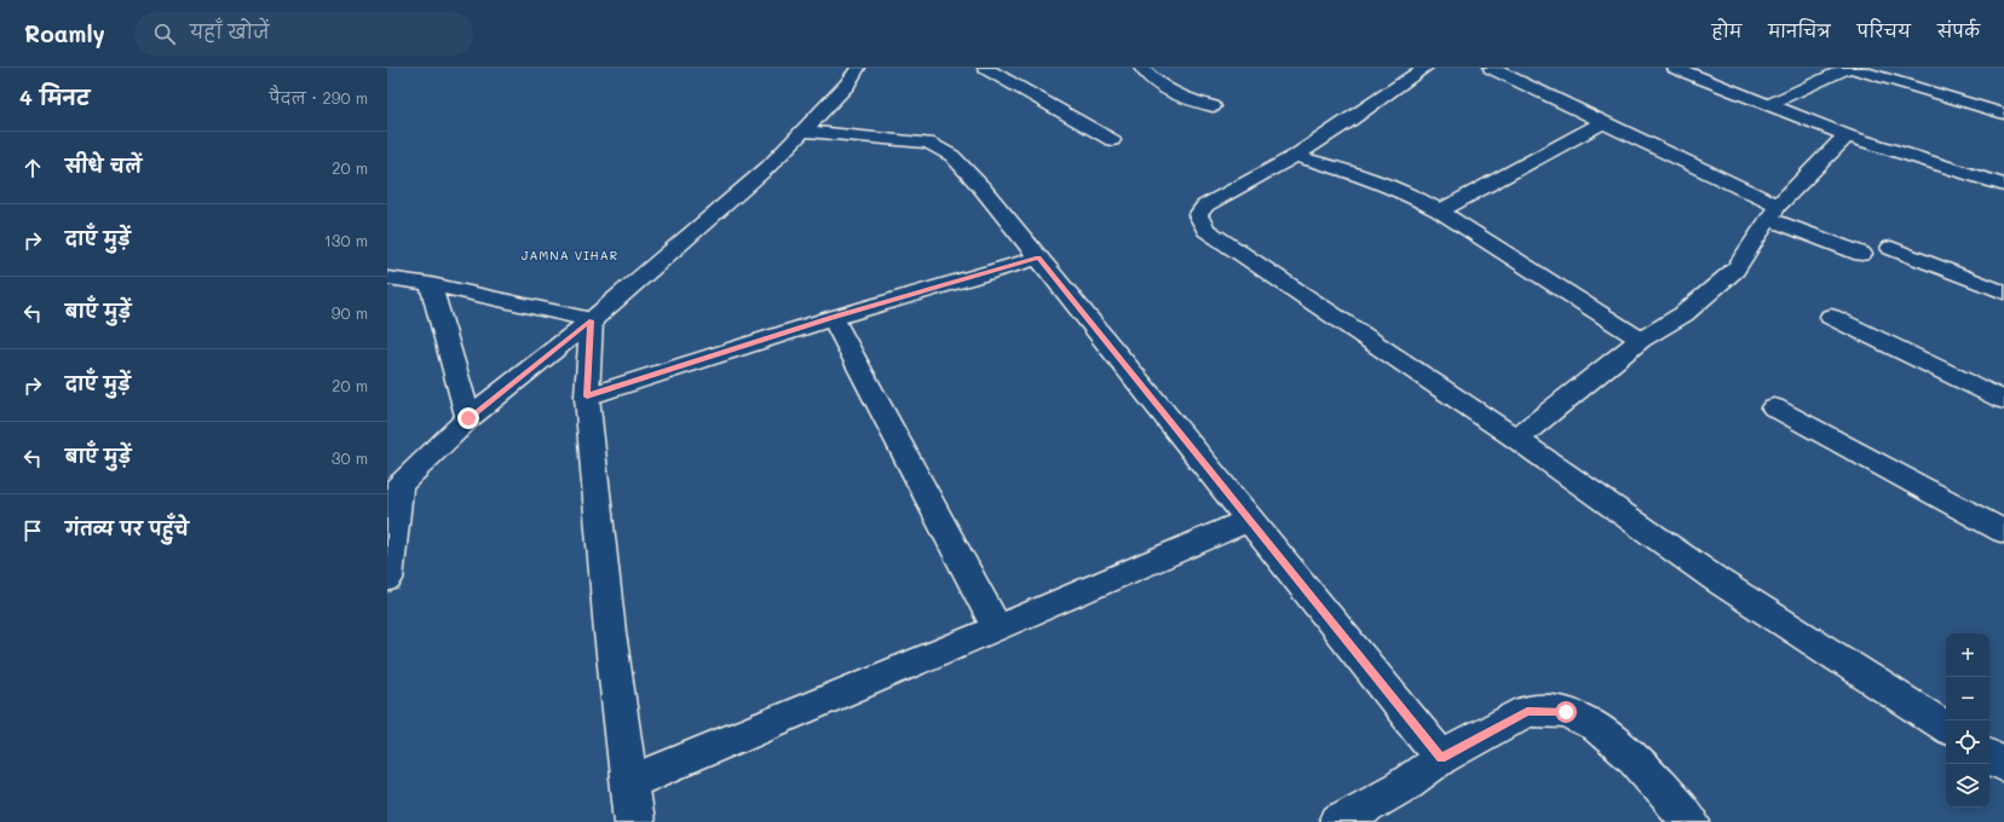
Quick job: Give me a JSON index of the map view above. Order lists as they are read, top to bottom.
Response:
{
  "districts": ["JAMNA VIHAR"],
  "page": {
    "header": "Roamly",
    "search": "यहाँ खोजें",
    "nav": [
      "होम",
      "मानचित्र",
      "परिचय",
      "संपर्क"
    ],
    "heading": ["4 मिनट", "पैदल · 290 m"],
    "list": [
      ["सीधे चलें", "20 m"],
      ["दाएँ मुड़ें", "130 m"],
      ["बाएँ मुड़ें", "90 m"],
      ["दाएँ मुड़ें", "20 m"],
      ["बाएँ मुड़ें", "30 m"],
      "गंतव्य पर पहुँचे"
    ],
    "map_buttons": ["+", "−"]
  }
}
